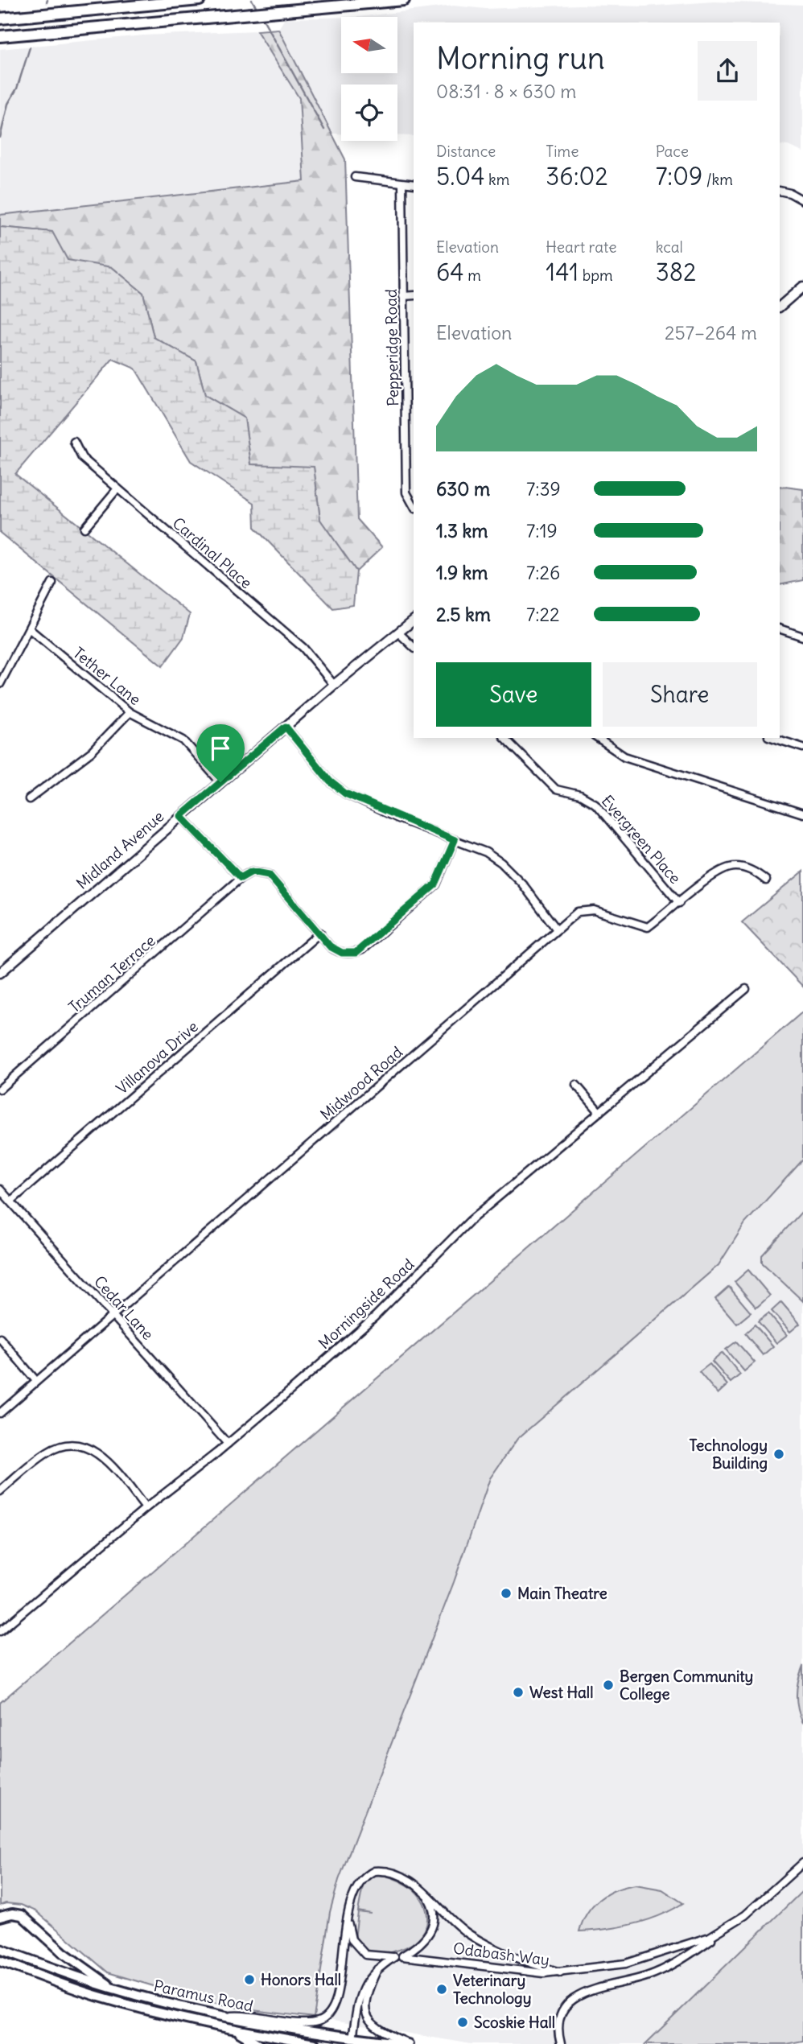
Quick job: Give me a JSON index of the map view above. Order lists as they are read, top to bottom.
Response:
{
  "streets": {
    "main road": ["Paramus Road"],
    "street": [
      "Pepperidge Road",
      "Cardinal Place",
      "Tether Lane",
      "Evergreen Place",
      "Midland Avenue",
      "Truman Terrace",
      "Villanova Drive",
      "Midwood Road",
      "Morningside Road",
      "Cedar Lane",
      "Odabash Way"
    ]
  },
  "crossings": [
    ["Cardinal Place", "Midland Avenue"],
    ["Tether Lane", "Midland Avenue"],
    ["Evergreen Place", "Midwood Road"],
    ["Villanova Drive", "Cedar Lane"],
    ["Midwood Road", "Cedar Lane"],
    ["Morningside Road", "Cedar Lane"]
  ],
  "places": [
    "Technology Building",
    "Main Theatre",
    "Bergen Community College",
    "West Hall",
    "Honors Hall",
    "Veterinary Technology",
    "Scoskie Hall"
  ],
  "north": "left",
  "page": {
    "heading": ["Morning run", "08:31 · 8 × 630 m"],
    "stats": [
      ["Distance", "5.04 km"],
      ["Time", "36:02"],
      ["Pace", "7:09 /km"],
      ["Elevation", "64 m"],
      ["Heart rate", "141 bpm"],
      ["kcal", "382"]
    ],
    "chart": ["Elevation", "257–264 m"],
    "list": [
      {
        "name": "630 m",
        "note": "7:39"
      },
      {
        "name": "1.3 km",
        "note": "7:19"
      },
      {
        "name": "1.9 km",
        "note": "7:26"
      },
      {
        "name": "2.5 km",
        "note": "7:22"
      }
    ],
    "buttons": ["Save", "Share"]
  }
}
